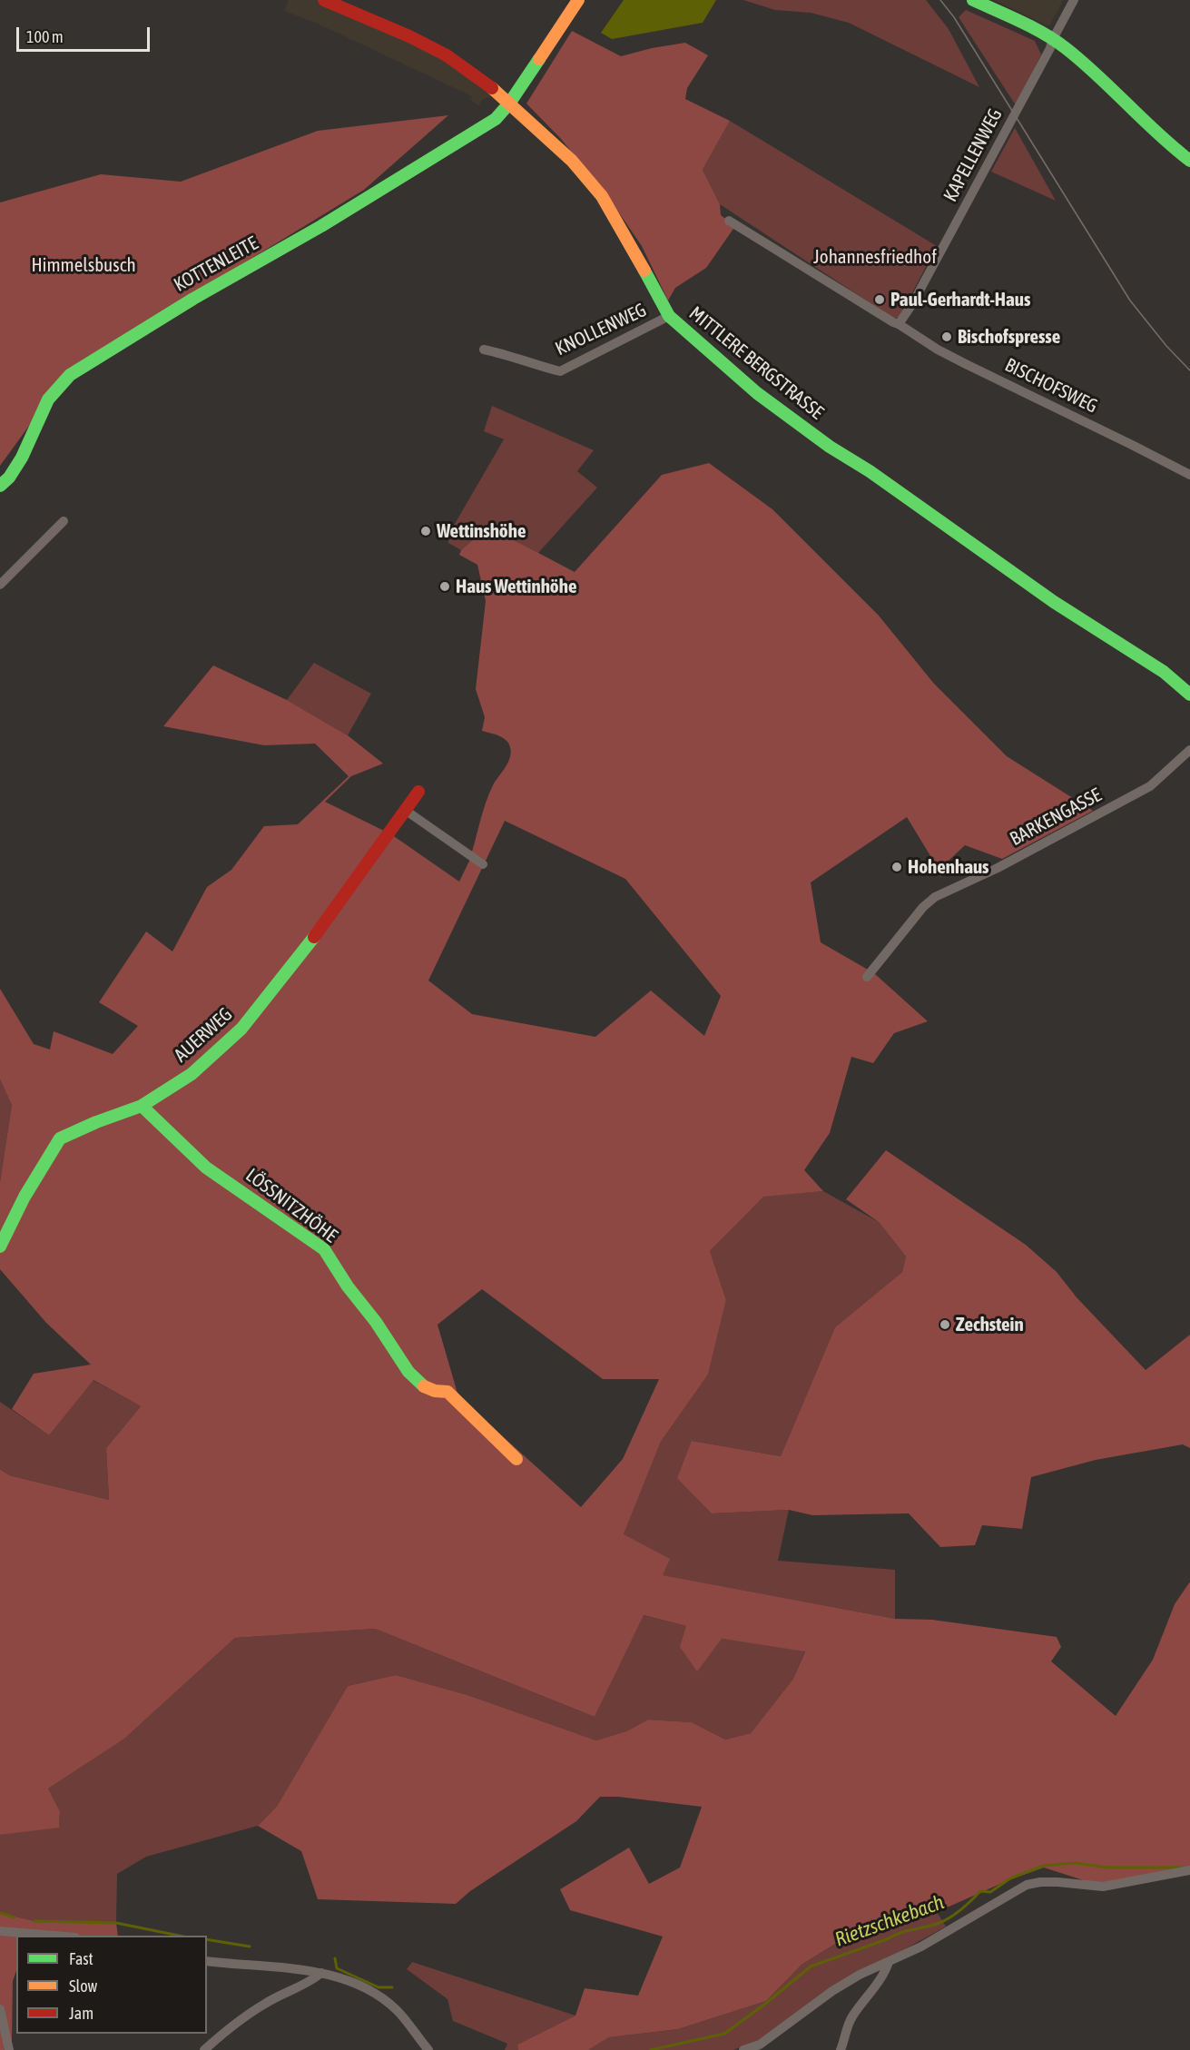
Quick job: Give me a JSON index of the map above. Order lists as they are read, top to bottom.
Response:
{
  "streets": {
    "street": [
      "KAPELLENWEG",
      "KOTTENLEITE",
      "KNOLLENWEG",
      "MITTLERE BERGSTRASSE",
      "BISCHOFSWEG",
      "BARKENGASSE",
      "AUERWEG",
      "LÖSSNITZHÖHE"
    ]
  },
  "crossings": [
    ["KAPELLENWEG", "BISCHOFSWEG"],
    ["KOTTENLEITE", "MITTLERE BERGSTRASSE"],
    ["KNOLLENWEG", "MITTLERE BERGSTRASSE"],
    ["AUERWEG", "LÖSSNITZHÖHE"]
  ],
  "water": ["Rietzschkebach"],
  "parks": ["Johannesfriedhof", "Himmelsbusch"],
  "places": [
    "Paul-Gerhardt-Haus",
    "Bischofspresse",
    "Wettinshöhe",
    "Haus Wettinhöhe",
    "Hohenhaus",
    "Zechstein"
  ],
  "legend": ["Fast", "Slow", "Jam"],
  "scale_bar": "100 m"
}
